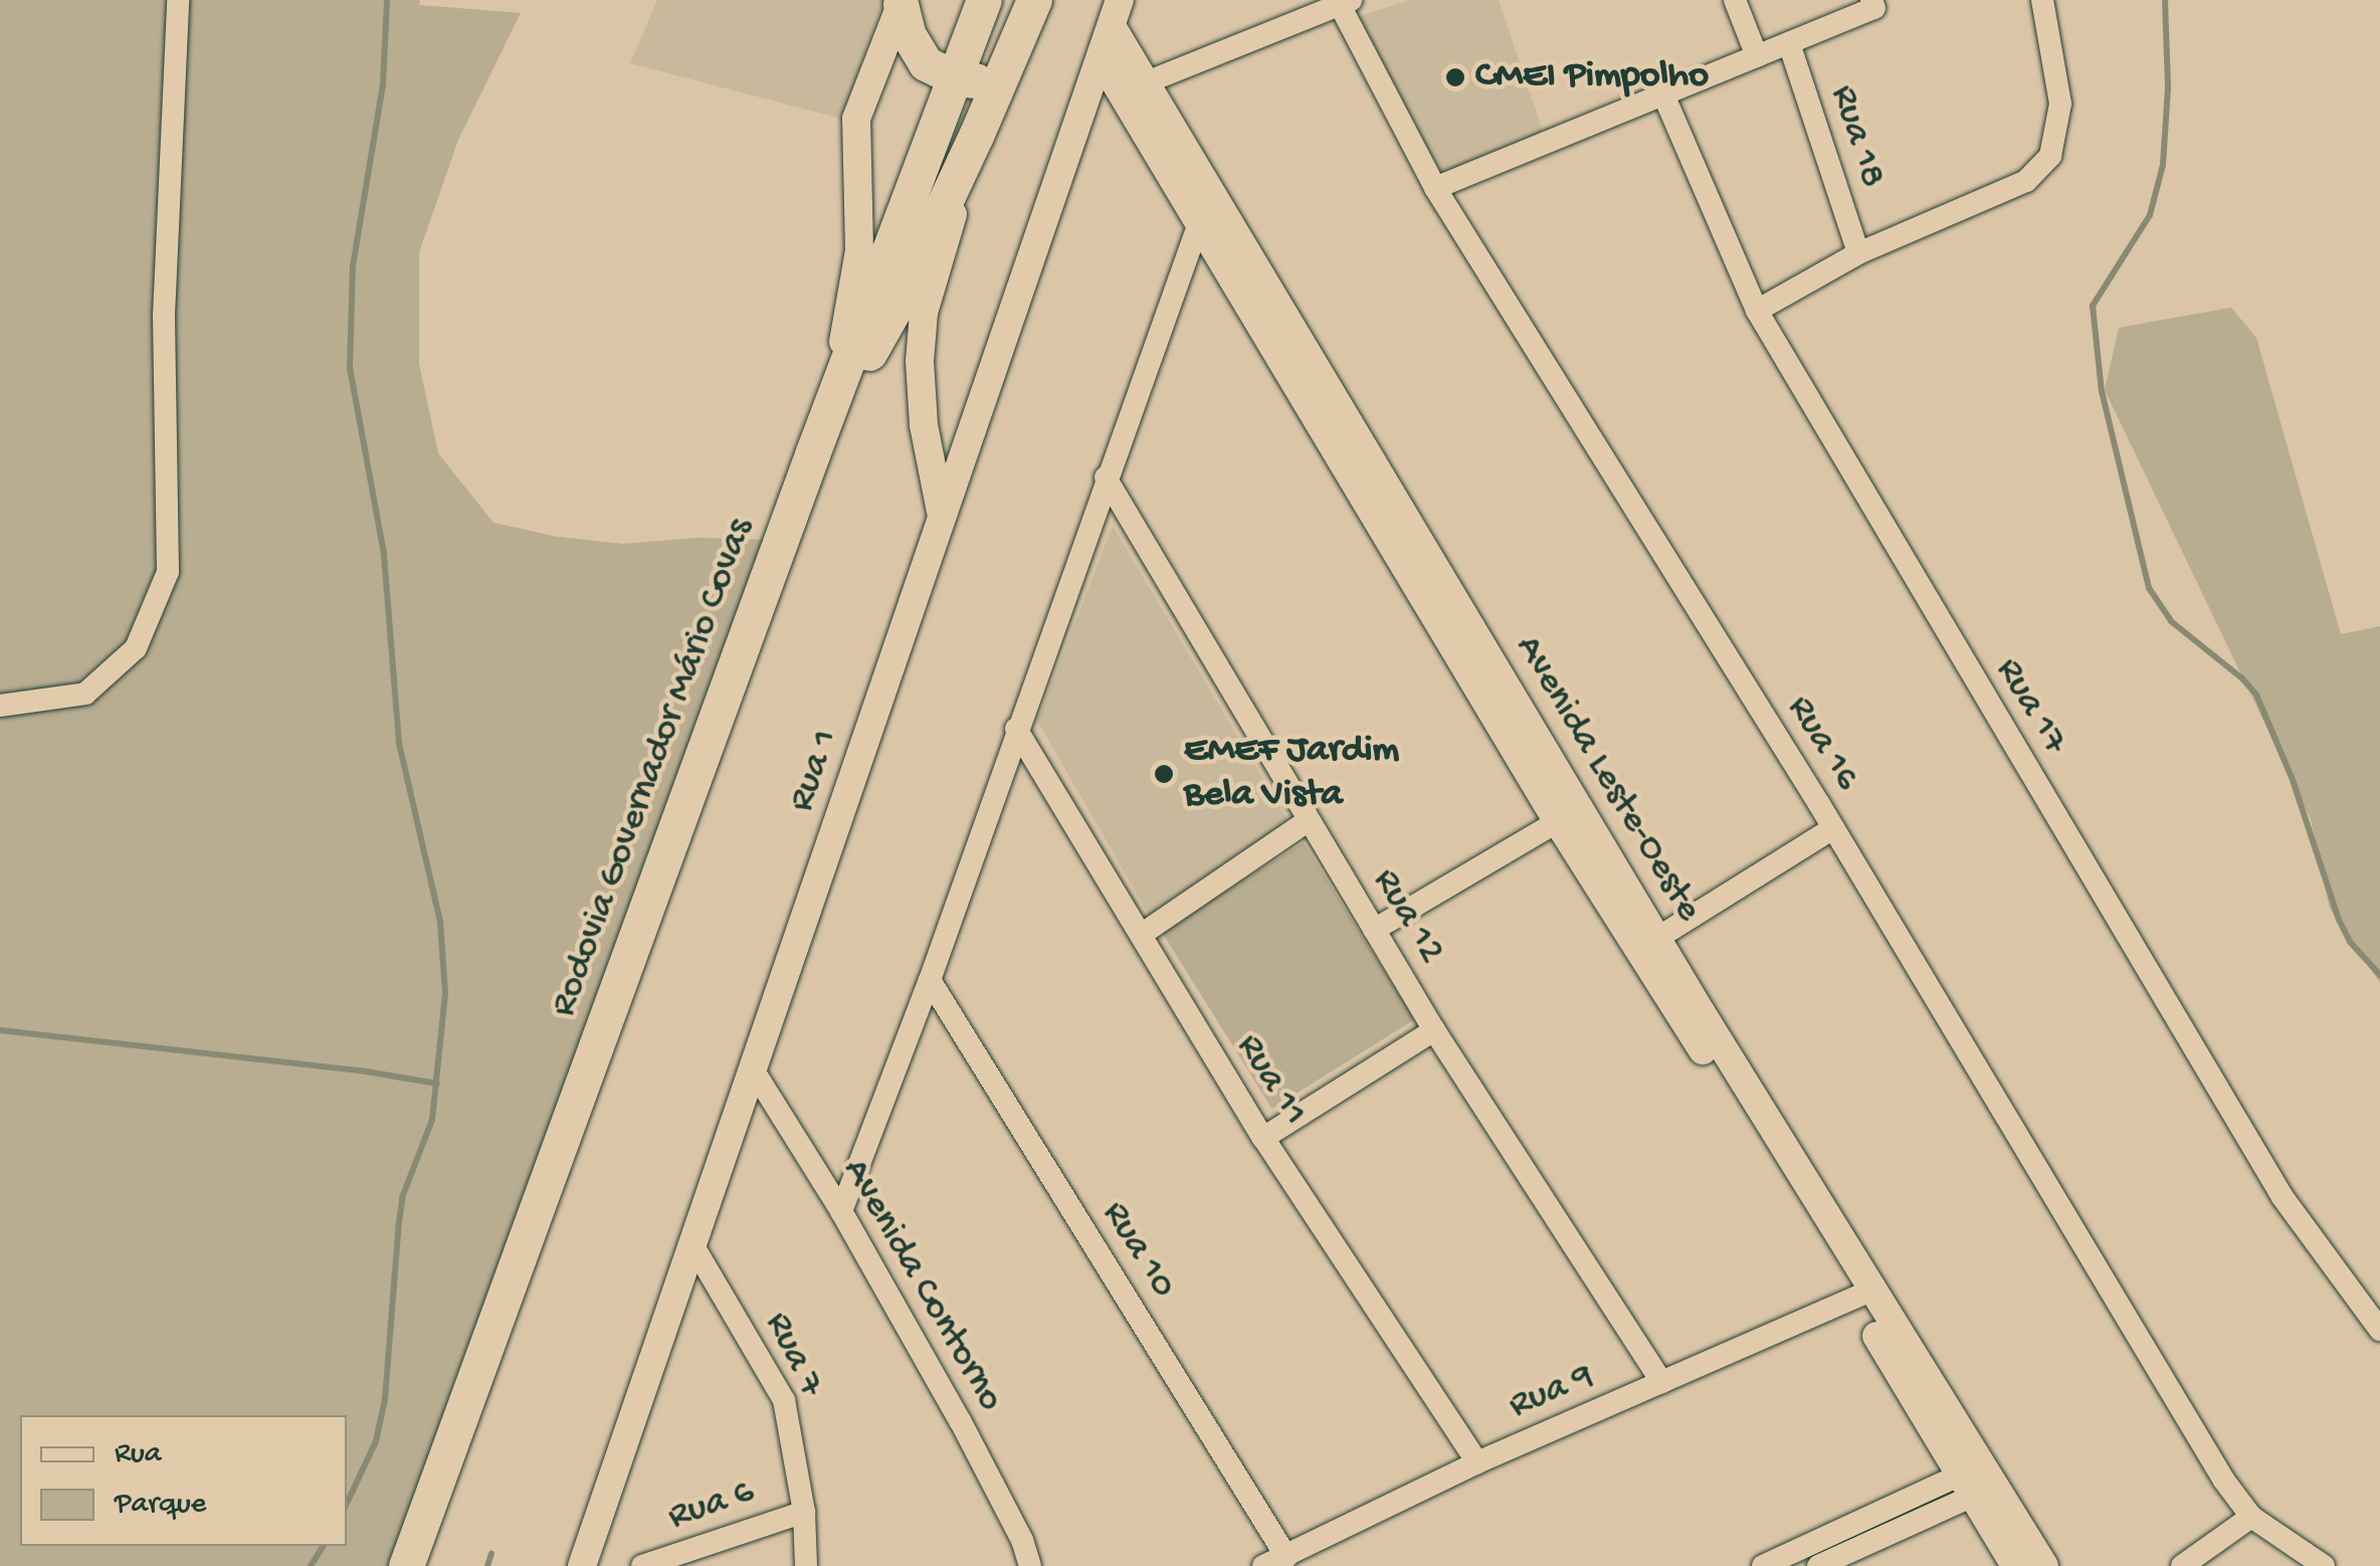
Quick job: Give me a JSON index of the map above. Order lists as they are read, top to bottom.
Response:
{
  "streets": {
    "main road": ["Rodovia Governador Mário Covas"],
    "street": [
      "Rua 18",
      "Rua 17",
      "Rua 16",
      "Rua 1",
      "Avenida Leste-Oeste",
      "Rua 12",
      "Rua 11",
      "Rua 10",
      "Avenida Contorno",
      "Rua 7",
      "Rua 9",
      "Rua 6"
    ]
  },
  "crossings": [
    ["Rua 1", "Avenida Leste-Oeste"],
    ["Rua 1", "Avenida Contorno"],
    ["Rua 1", "Rua 7"],
    ["Avenida Leste-Oeste", "Rua 9"],
    ["Rua 12", "Rua 9"],
    ["Rua 11", "Rua 9"],
    ["Rua 10", "Rua 9"],
    ["Rua 7", "Rua 6"]
  ],
  "places": ["CMEI Pimpolho", "EMEF Jardim Bela Vista"],
  "legend": ["Rua", "Parque"]
}
